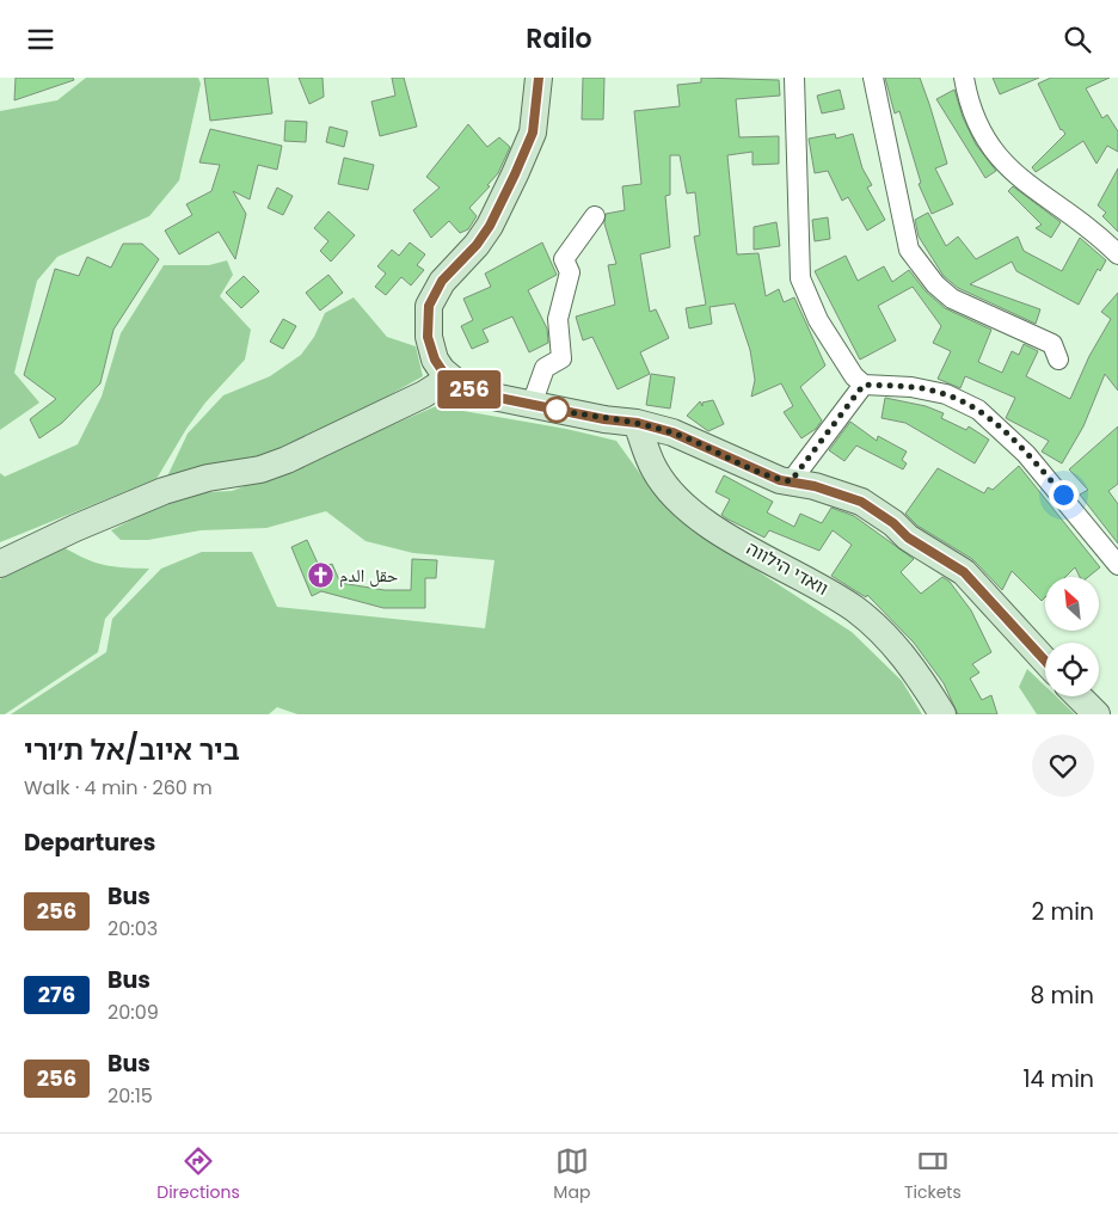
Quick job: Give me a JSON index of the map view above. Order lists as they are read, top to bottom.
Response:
{
  "streets": {
    "street": ["וואדי הילווה"]
  },
  "places": {
    "church": ["حقل الدم"]
  },
  "lines": ["bus line 256"],
  "north": "top left",
  "page": {
    "header": "Railo",
    "on_map": "256",
    "heading": [
      ["ביר איוב/אל ת׳ורי", "Walk · 4 min · 260 m"],
      "Departures"
    ],
    "list": [
      {
        "mark": "256",
        "name": "Bus",
        "note": "20:03",
        "value": "2 min"
      },
      {
        "mark": "276",
        "name": "Bus",
        "note": "20:09",
        "value": "8 min"
      },
      {
        "mark": "256",
        "name": "Bus",
        "note": "20:15",
        "value": "14 min"
      }
    ],
    "tabs": ["Directions", "Map", "Tickets"]
  }
}
